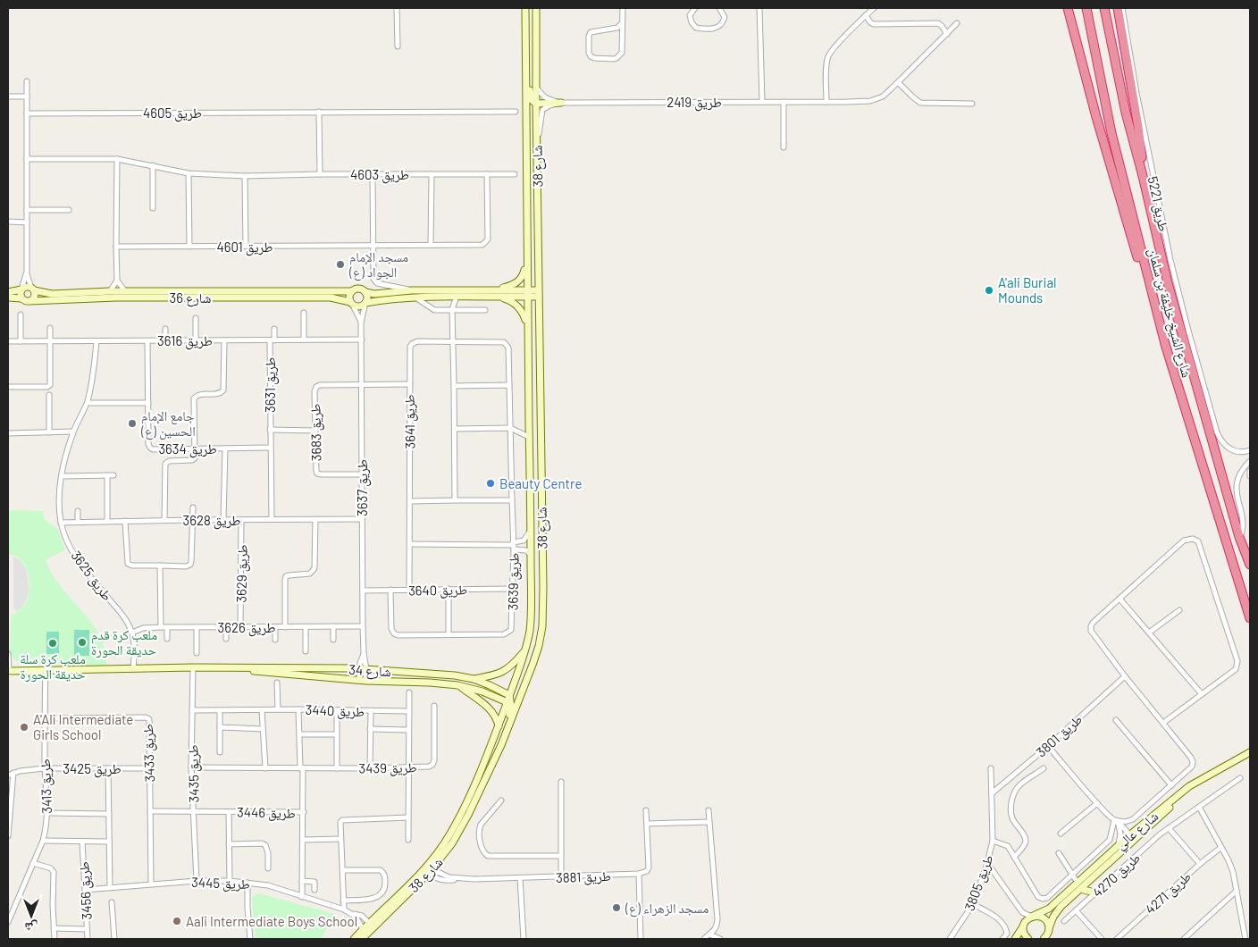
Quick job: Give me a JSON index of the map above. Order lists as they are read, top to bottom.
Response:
{
  "streets": {
    "highway": ["شارع الشيخ خليفة بن سلمان"],
    "street": [
      "طريق 2419",
      "طريق 4605",
      "شارع 38",
      "طريق 4603",
      "طريق 5221",
      "طريق 4601",
      "شارع 36",
      "طريق 3616",
      "طريق 3631",
      "طريق 3641",
      "طريق 3683",
      "طريق 3634",
      "طريق 3637",
      "طريق 3628",
      "طريق 3629",
      "طريق 3625",
      "طريق 3639",
      "طريق 3640",
      "طريق 3626",
      "شارع 34",
      "طريق 3440",
      "طريق 3801",
      "طريق 3433",
      "طريق 3439",
      "طريق 3425",
      "طريق 3435",
      "طريق 3413",
      "طريق 3446",
      "شارع عالي",
      "طريق 4270",
      "طريق 3881",
      "طريق 3445",
      "طريق 3805",
      "طريق 3456",
      "طريق 4271"
    ]
  },
  "crossings": [
    ["طريق 2419", "شارع 38"],
    ["شارع 38", "شارع 34"],
    ["شارع 38", "طريق 3881"],
    ["شارع 38", "طريق 3445"],
    ["طريق 4603", "طريق 4601"],
    ["شارع 36", "طريق 3637"],
    ["طريق 3616", "طريق 3631"],
    ["طريق 3616", "طريق 3634"],
    ["طريق 3616", "طريق 3637"],
    ["طريق 3616", "طريق 3625"],
    ["طريق 3631", "طريق 3683"],
    ["طريق 3631", "طريق 3634"],
    ["طريق 3631", "طريق 3628"],
    ["طريق 3641", "طريق 3683"],
    ["طريق 3641", "طريق 3639"],
    ["طريق 3641", "طريق 3640"],
    ["طريق 3683", "طريق 3637"],
    ["طريق 3634", "طريق 3628"],
    ["طريق 3637", "طريق 3628"],
    ["طريق 3637", "طريق 3640"],
    ["طريق 3637", "طريق 3626"],
    ["طريق 3637", "شارع 34"],
    ["طريق 3628", "طريق 3629"],
    ["طريق 3628", "طريق 3625"],
    ["طريق 3629", "طريق 3626"],
    ["طريق 3625", "طريق 3626"],
    ["طريق 3625", "شارع 34"],
    ["طريق 3639", "طريق 3640"],
    ["شارع 34", "طريق 3435"],
    ["شارع 34", "طريق 3413"],
    ["طريق 3440", "طريق 3435"],
    ["طريق 3801", "طريق 3805"],
    ["طريق 3433", "طريق 3425"],
    ["طريق 3433", "طريق 3413"],
    ["طريق 3433", "طريق 3445"],
    ["طريق 3439", "طريق 3435"],
    ["طريق 3425", "طريق 3413"],
    ["طريق 3435", "طريق 3446"],
    ["طريق 3435", "طريق 3445"],
    ["طريق 3446", "طريق 3445"],
    ["طريق 3445", "طريق 3456"]
  ],
  "places": [
    "مسجد الإمام الجواد (ع)",
    "A'ali Burial Mounds",
    "جامع الإمام الحسين (ع)",
    "Beauty Centre",
    "ملعب كرة قدم حديقة الحورة",
    "ملعب كرة سلة حديقة الحورة",
    "A'Ali Intermediate Girls School",
    "مسجد الزهراء (ع)",
    "Aali Intermediate Boys School"
  ],
  "north": "bottom"
}
